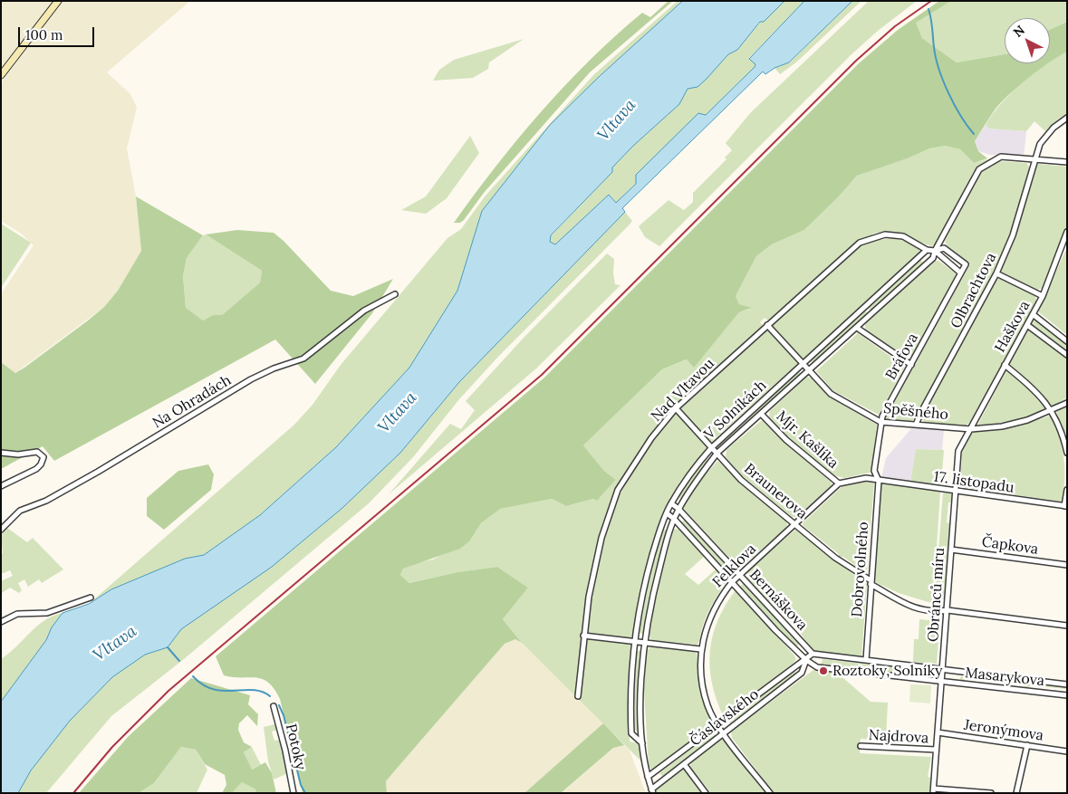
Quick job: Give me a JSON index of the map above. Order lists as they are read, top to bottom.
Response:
{
  "streets": {
    "street": [
      "Olbrachtova",
      "Haškova",
      "Bráfova",
      "Nad Vltavou",
      "Na Ohradách",
      "V Solníkách",
      "Spěšného",
      "Mjr. Kašlíka",
      "17. listopadu",
      "Braunerova",
      "Čapkova",
      "Felklova",
      "Dobrovolného",
      "Obránců míru",
      "Bernáškova",
      "Masarykova",
      "Čáslavského",
      "Jeronýmova",
      "Najdrova",
      "Potoky"
    ]
  },
  "crossings": [
    ["Olbrachtova", "V Solníkách"],
    ["Olbrachtova", "Spěšného"],
    ["Haškova", "Spěšného"],
    ["Haškova", "Obránců míru"],
    ["Bráfova", "Spěšného"],
    ["Bráfova", "17. listopadu"],
    ["Bráfova", "Dobrovolného"],
    ["Nad Vltavou", "V Solníkách"],
    ["Nad Vltavou", "Spěšného"],
    ["Nad Vltavou", "Braunerova"],
    ["V Solníkách", "Spěšného"],
    ["V Solníkách", "Mjr. Kašlíka"],
    ["V Solníkách", "Braunerova"],
    ["V Solníkách", "Bernáškova"],
    ["V Solníkách", "Čáslavského"],
    ["Spěšného", "Obránců míru"],
    ["Mjr. Kašlíka", "Felklova"],
    ["17. listopadu", "Dobrovolného"],
    ["17. listopadu", "Obránců míru"],
    ["Braunerova", "Felklova"],
    ["Braunerova", "Dobrovolného"],
    ["Braunerova", "Obránců míru"],
    ["Čapkova", "Obránců míru"],
    ["Felklova", "Bernáškova"],
    ["Felklova", "Čáslavského"],
    ["Dobrovolného", "Masarykova"],
    ["Obránců míru", "Masarykova"],
    ["Obránců míru", "Jeronýmova"],
    ["Obránců míru", "Najdrova"],
    ["Bernáškova", "Masarykova"],
    ["Bernáškova", "Čáslavského"],
    ["Masarykova", "Čáslavského"]
  ],
  "water": ["Vltava"],
  "places": ["Roztoky, Solníky"],
  "scale_bar": "100 m",
  "north": "top left"
}
